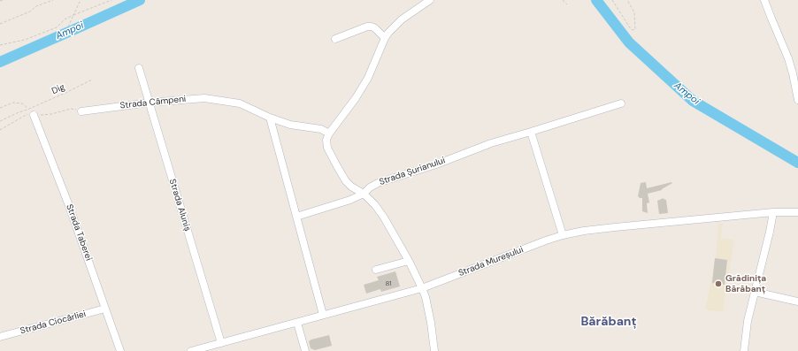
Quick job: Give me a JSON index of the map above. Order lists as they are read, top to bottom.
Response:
{
  "streets": {
    "street": [
      "Strada Câmpeni",
      "Strada Șurianului",
      "Strada Aluniș",
      "Strada Taberei",
      "Strada Mureșului",
      "Strada Ciocârliei"
    ],
    "path": ["Dig"]
  },
  "crossings": [
    ["Strada Câmpeni", "Strada Aluniș"],
    ["Strada Aluniș", "Strada Mureșului"],
    ["Strada Taberei", "Strada Ciocârliei"]
  ],
  "districts": ["Bărăbanț"],
  "water": ["Ampoi"],
  "places": ["Grădinița Bărăbanț"],
  "house_numbers": ["81"]
}
